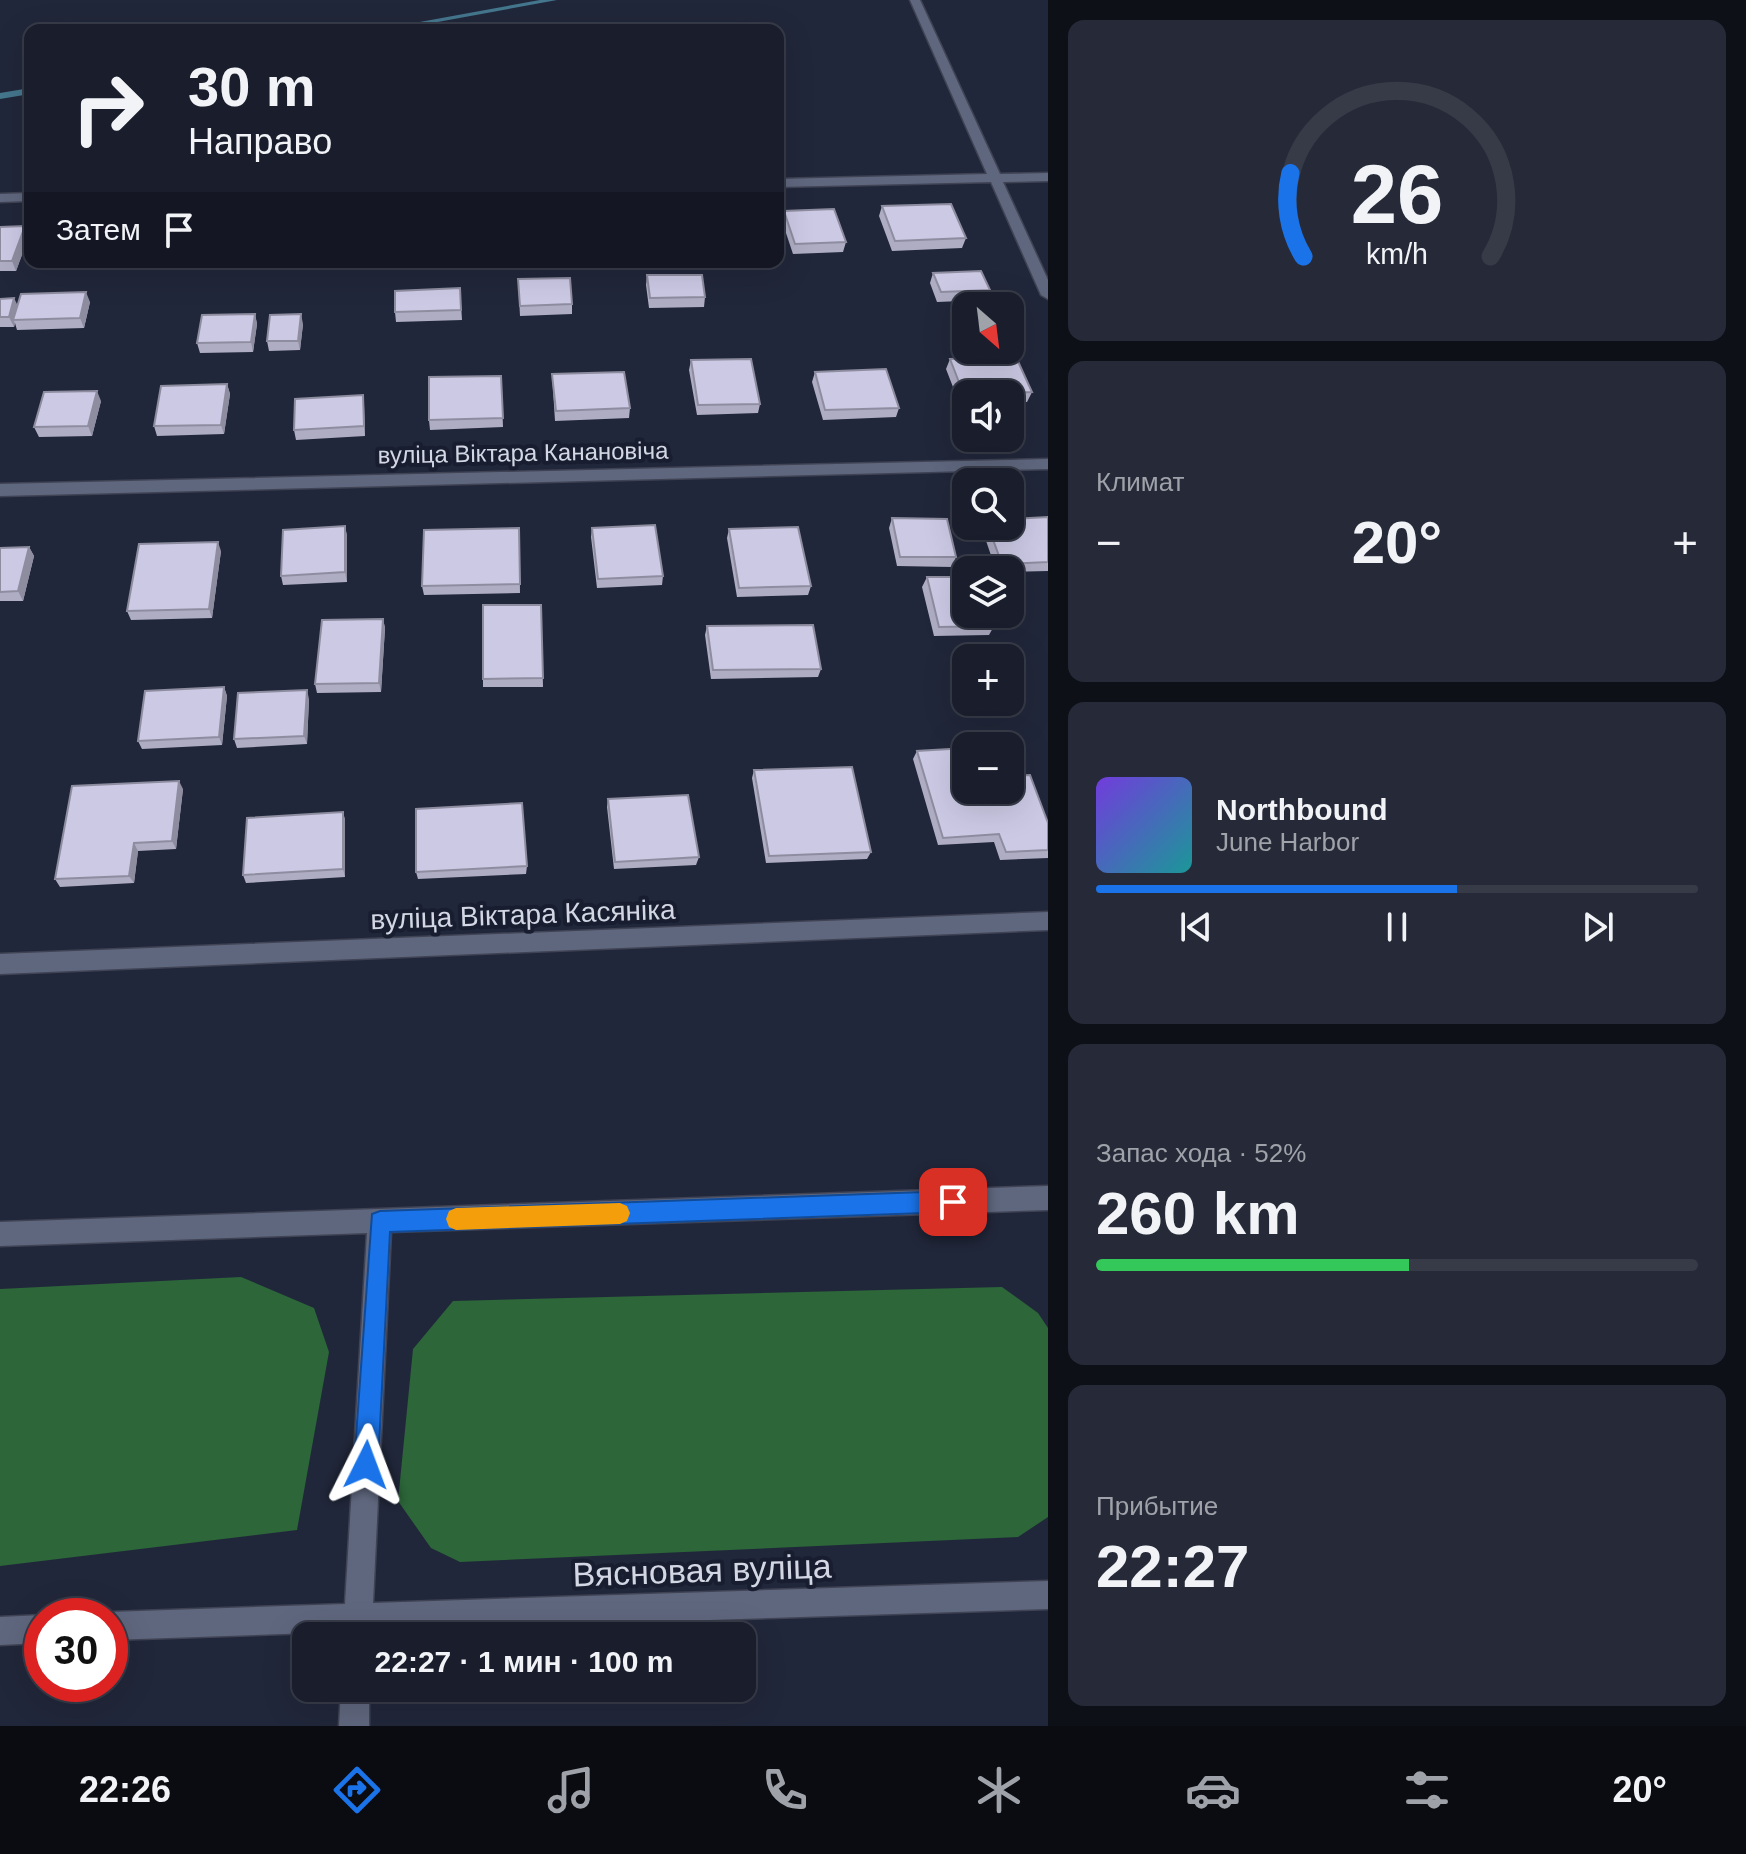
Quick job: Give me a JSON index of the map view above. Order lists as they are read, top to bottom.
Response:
{
  "streets": {
    "street": ["вуліца Віктара Канановіча", "вуліца Віктара Касяніка", "Вясновая вуліца"]
  },
  "north": "bottom right",
  "page": {
    "turn": ["30 m", "Направо"],
    "then": "Затем",
    "map_buttons": ["+", "−"],
    "tile": [
      "Климат",
      ["Запас хода · 52%", "260 km"],
      ["Прибытие", "22:27"]
    ],
    "heat": ["−", "20°", "+"],
    "song": ["Northbound", "June Harbor"],
    "limit": "30",
    "trip": "22:27 · 1 мин · 100 m",
    "tabs": ["22:26", "20°"],
    "gauge": ["26", "km/h"]
  }
}
